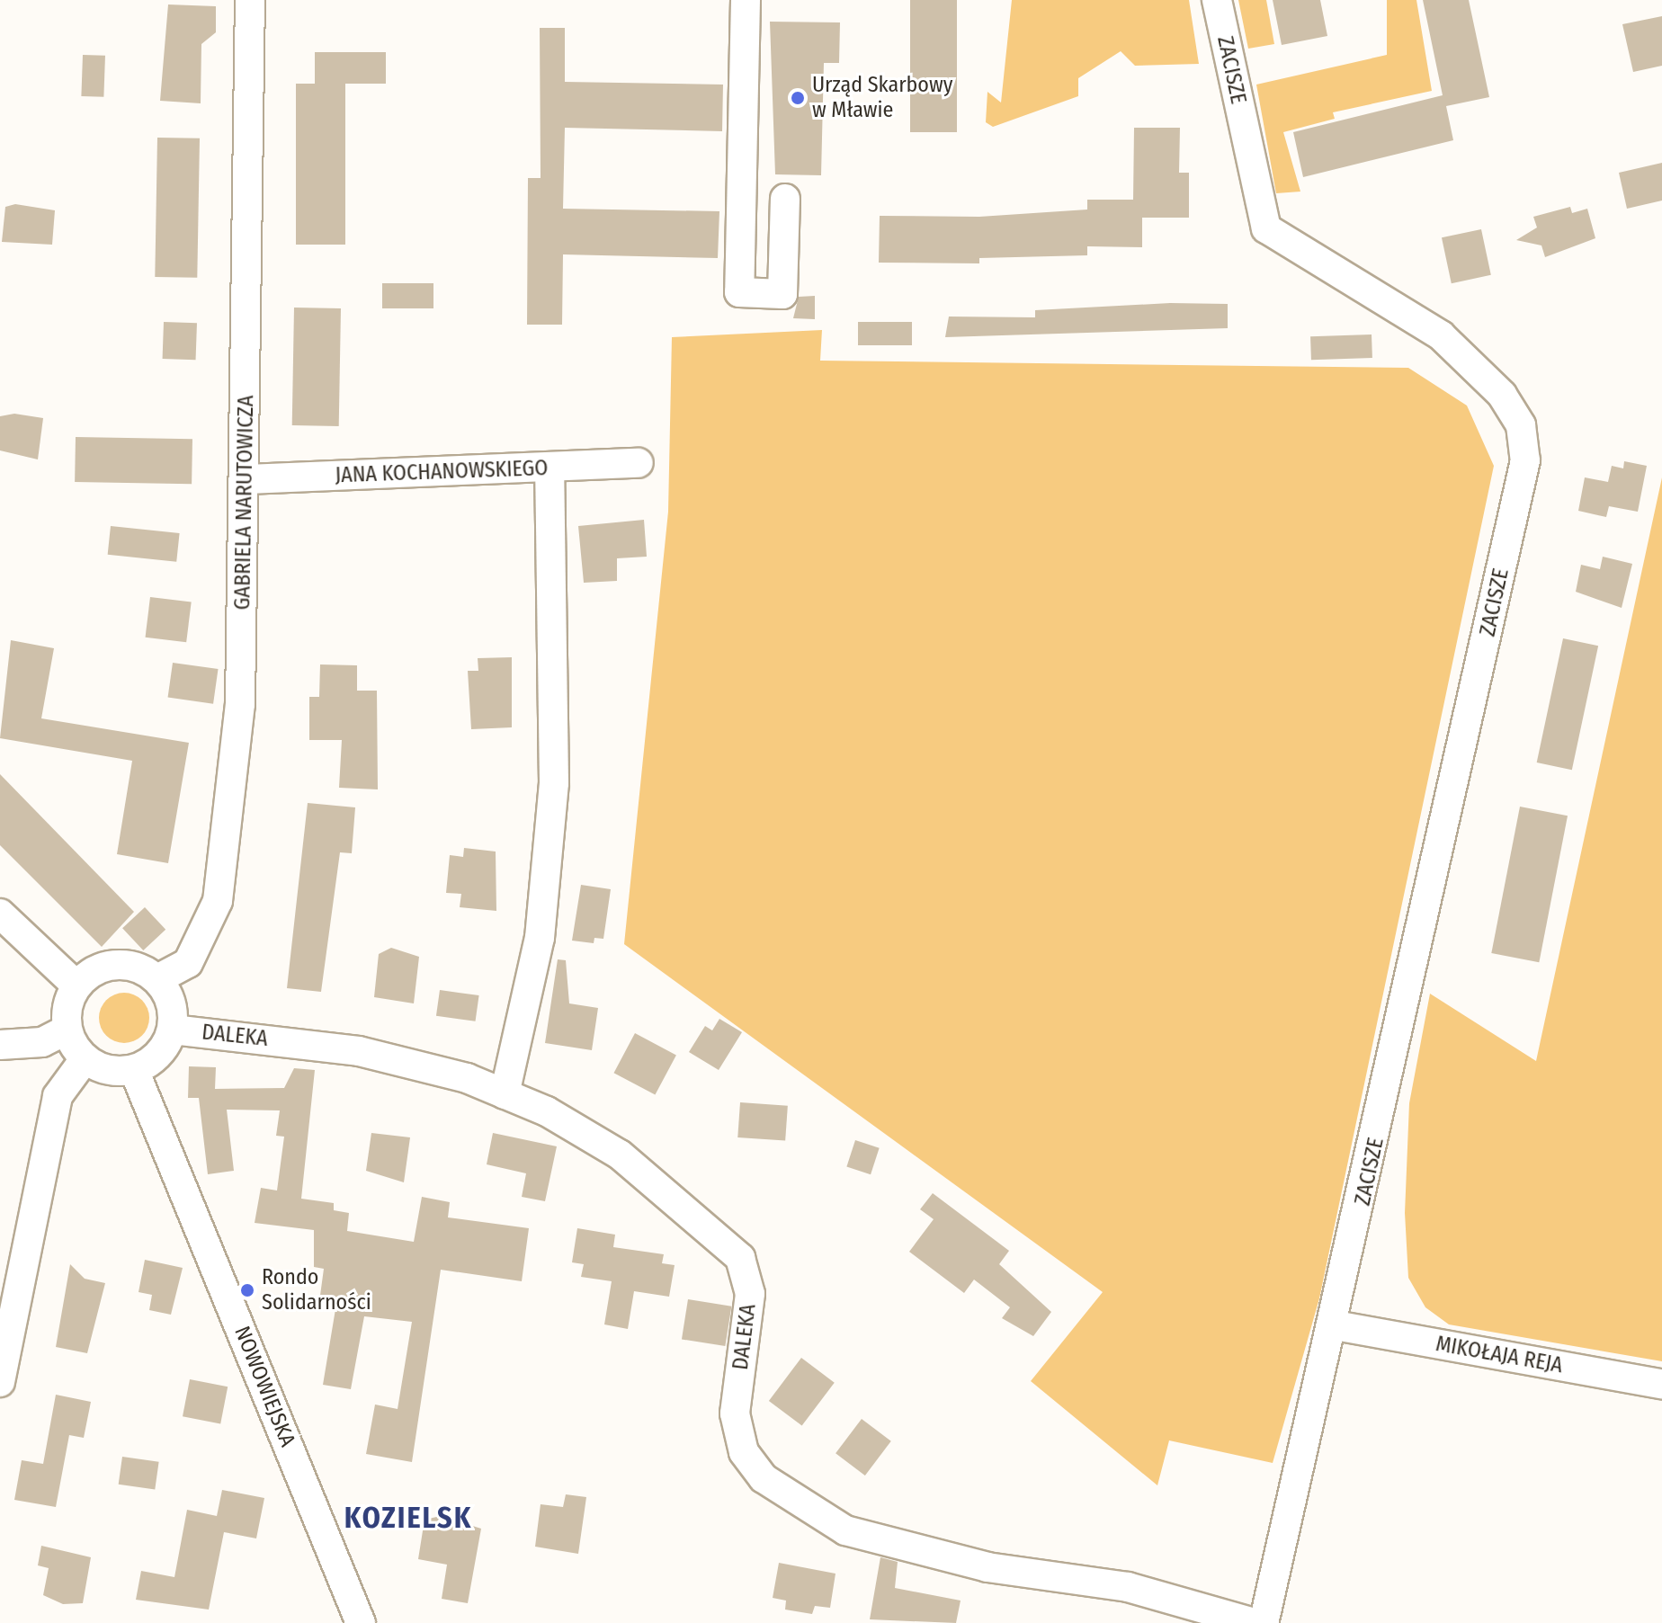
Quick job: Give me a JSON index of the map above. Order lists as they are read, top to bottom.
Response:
{
  "streets": {
    "street": [
      "ZACISZE",
      "JANA KOCHANOWSKIEGO",
      "GABRIELA NARUTOWICZA",
      "DALEKA",
      "MIKOŁAJA REJA",
      "NOWOWIEJSKA"
    ]
  },
  "crossings": [
    ["ZACISZE", "MIKOŁAJA REJA"],
    ["JANA KOCHANOWSKIEGO", "GABRIELA NARUTOWICZA"],
    ["GABRIELA NARUTOWICZA", "DALEKA"],
    ["GABRIELA NARUTOWICZA", "NOWOWIEJSKA"],
    ["DALEKA", "NOWOWIEJSKA"]
  ],
  "districts": ["KOZIELSK"],
  "places": ["Urząd Skarbowy w Mławie", "Rondo Solidarności"]
}
